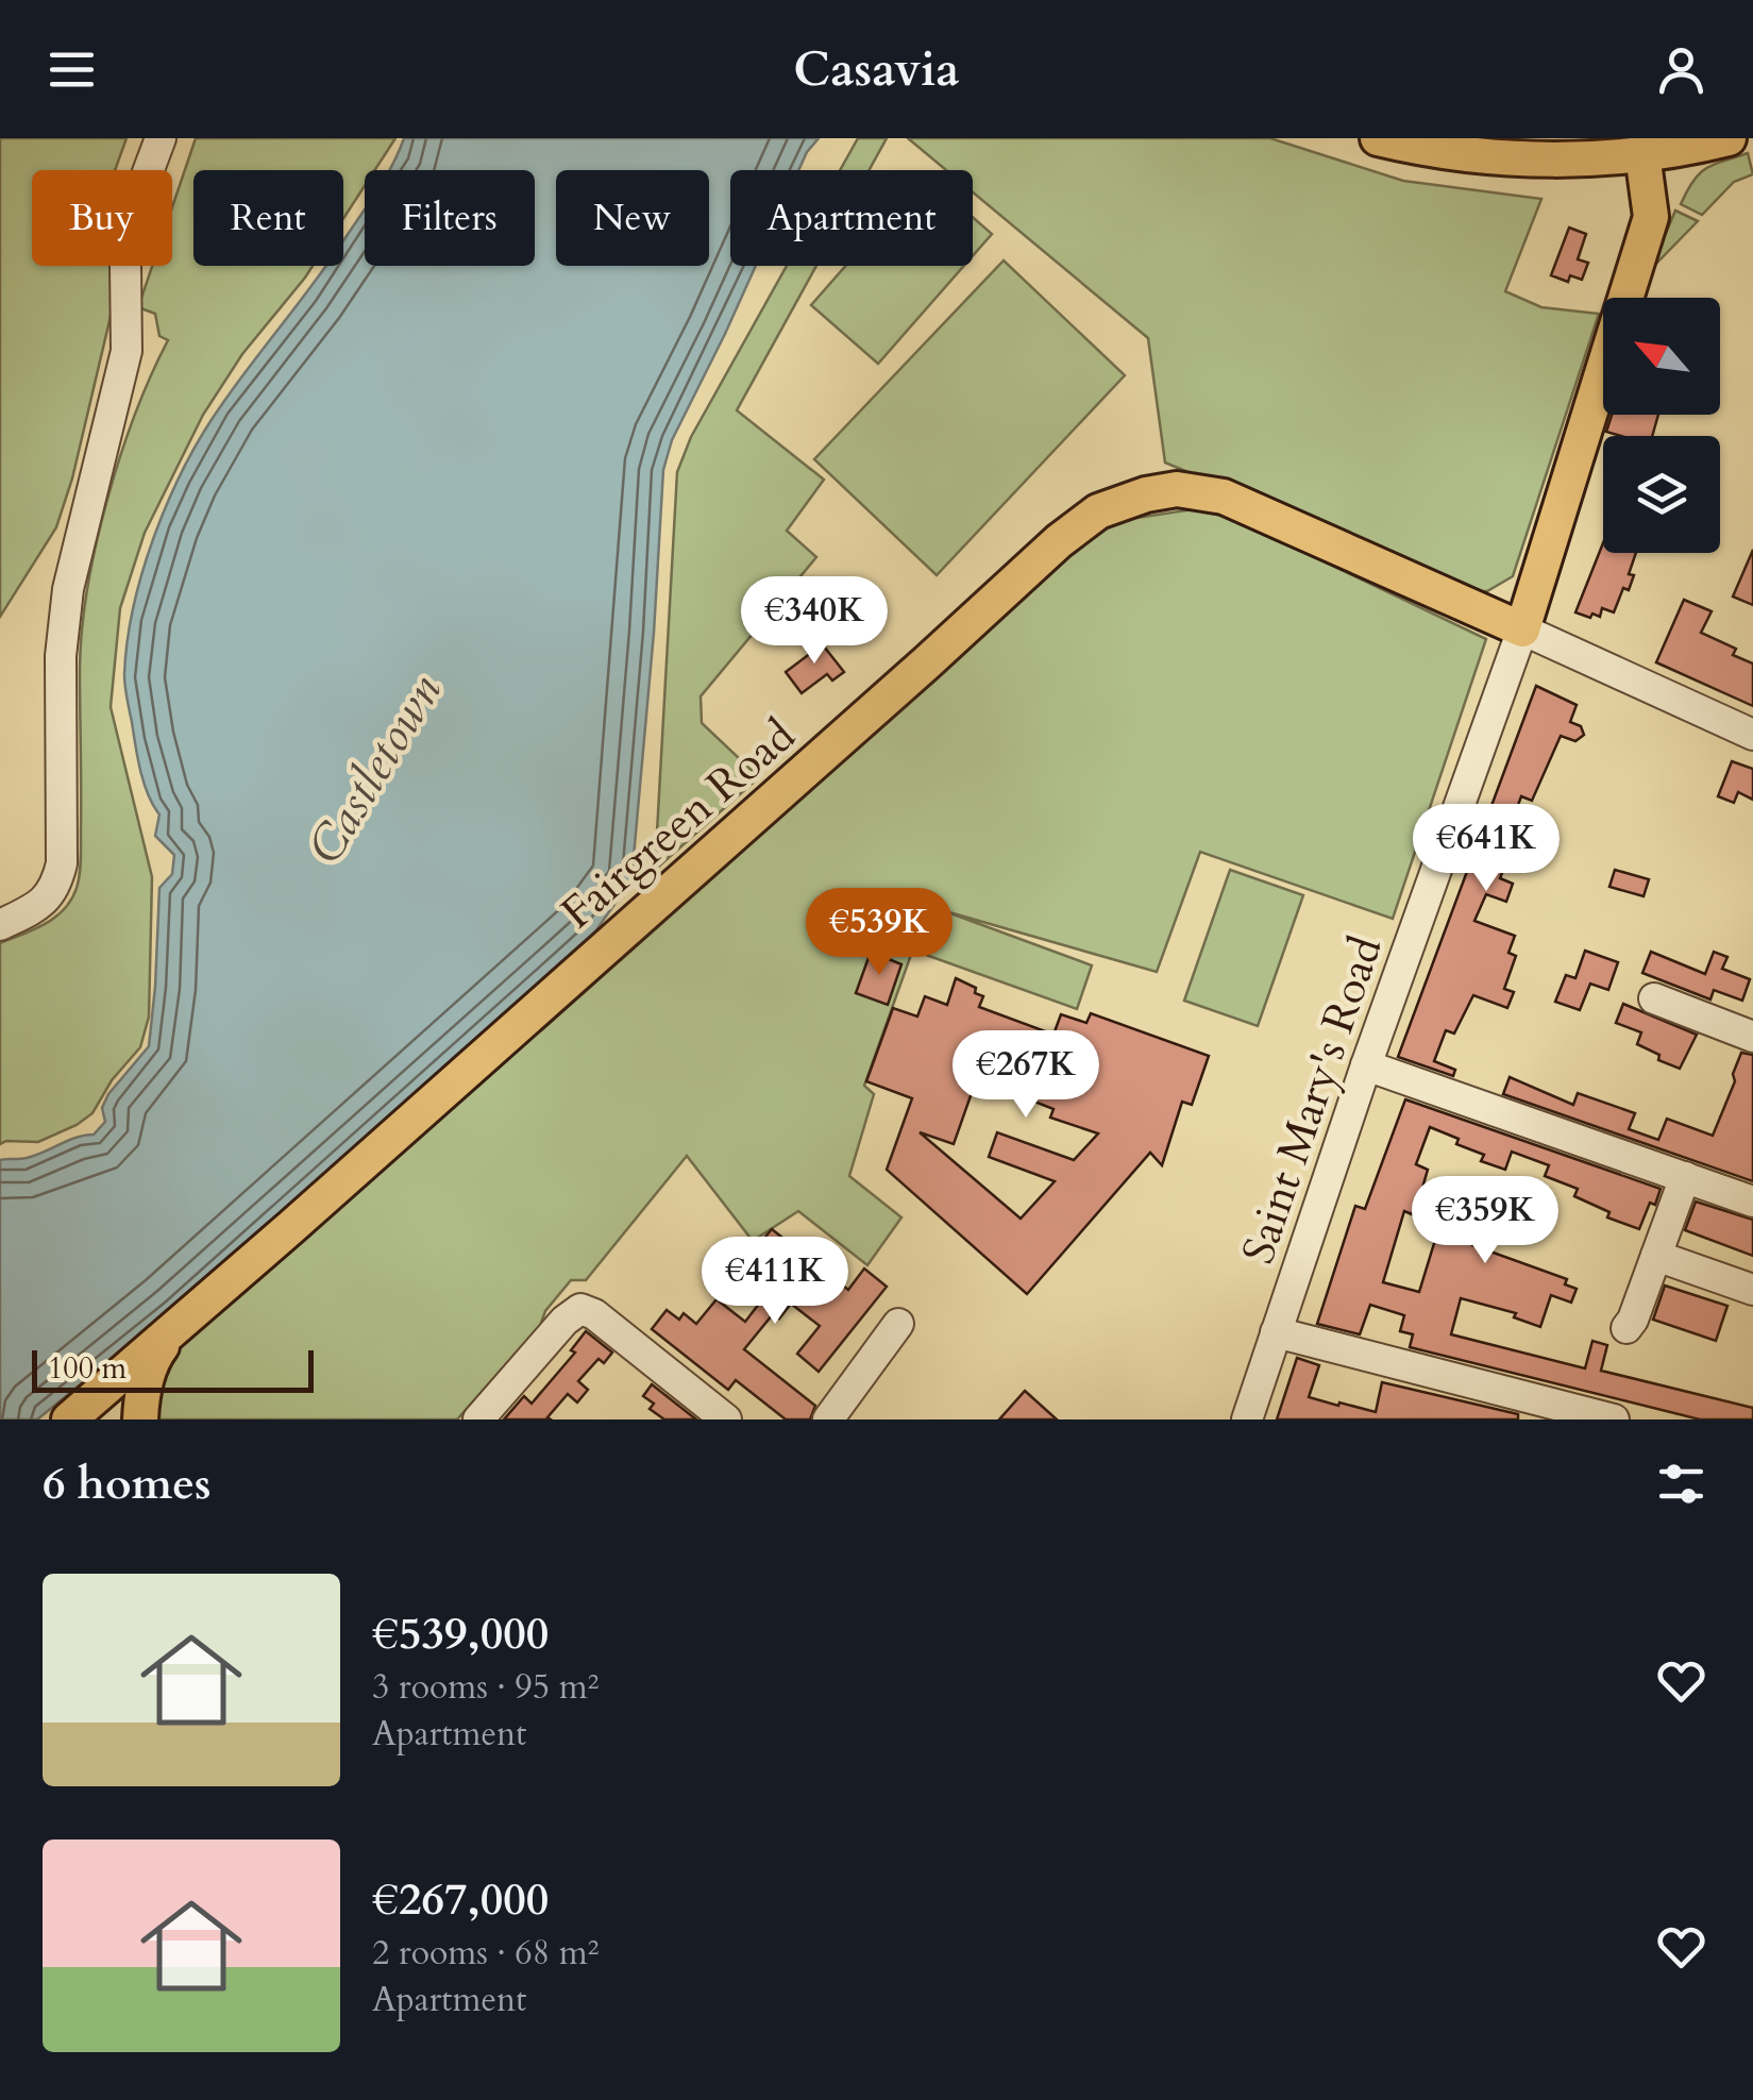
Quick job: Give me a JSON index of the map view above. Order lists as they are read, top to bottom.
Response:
{
  "streets": {
    "main road": ["Fairgreen Road"],
    "street": ["Saint Mary's Road"]
  },
  "crossings": [
    ["Fairgreen Road", "Saint Mary's Road"]
  ],
  "water": ["Castletown"],
  "scale_bar": "100 m",
  "north": "top left",
  "page": {
    "header": "Casavia",
    "chip": [
      "Buy",
      "Rent",
      "Filters",
      "New",
      "Apartment"
    ],
    "price": [
      "€340K",
      "€641K",
      "€539K",
      "€267K",
      "€359K",
      "€411K"
    ],
    "scale": "100 m",
    "heading": "6 homes",
    "list": [
      {
        "name": "€539,000",
        "note": "3 rooms · 95 m² · Apartment"
      },
      {
        "name": "€267,000",
        "note": "2 rooms · 68 m² · Apartment"
      }
    ]
  }
}
